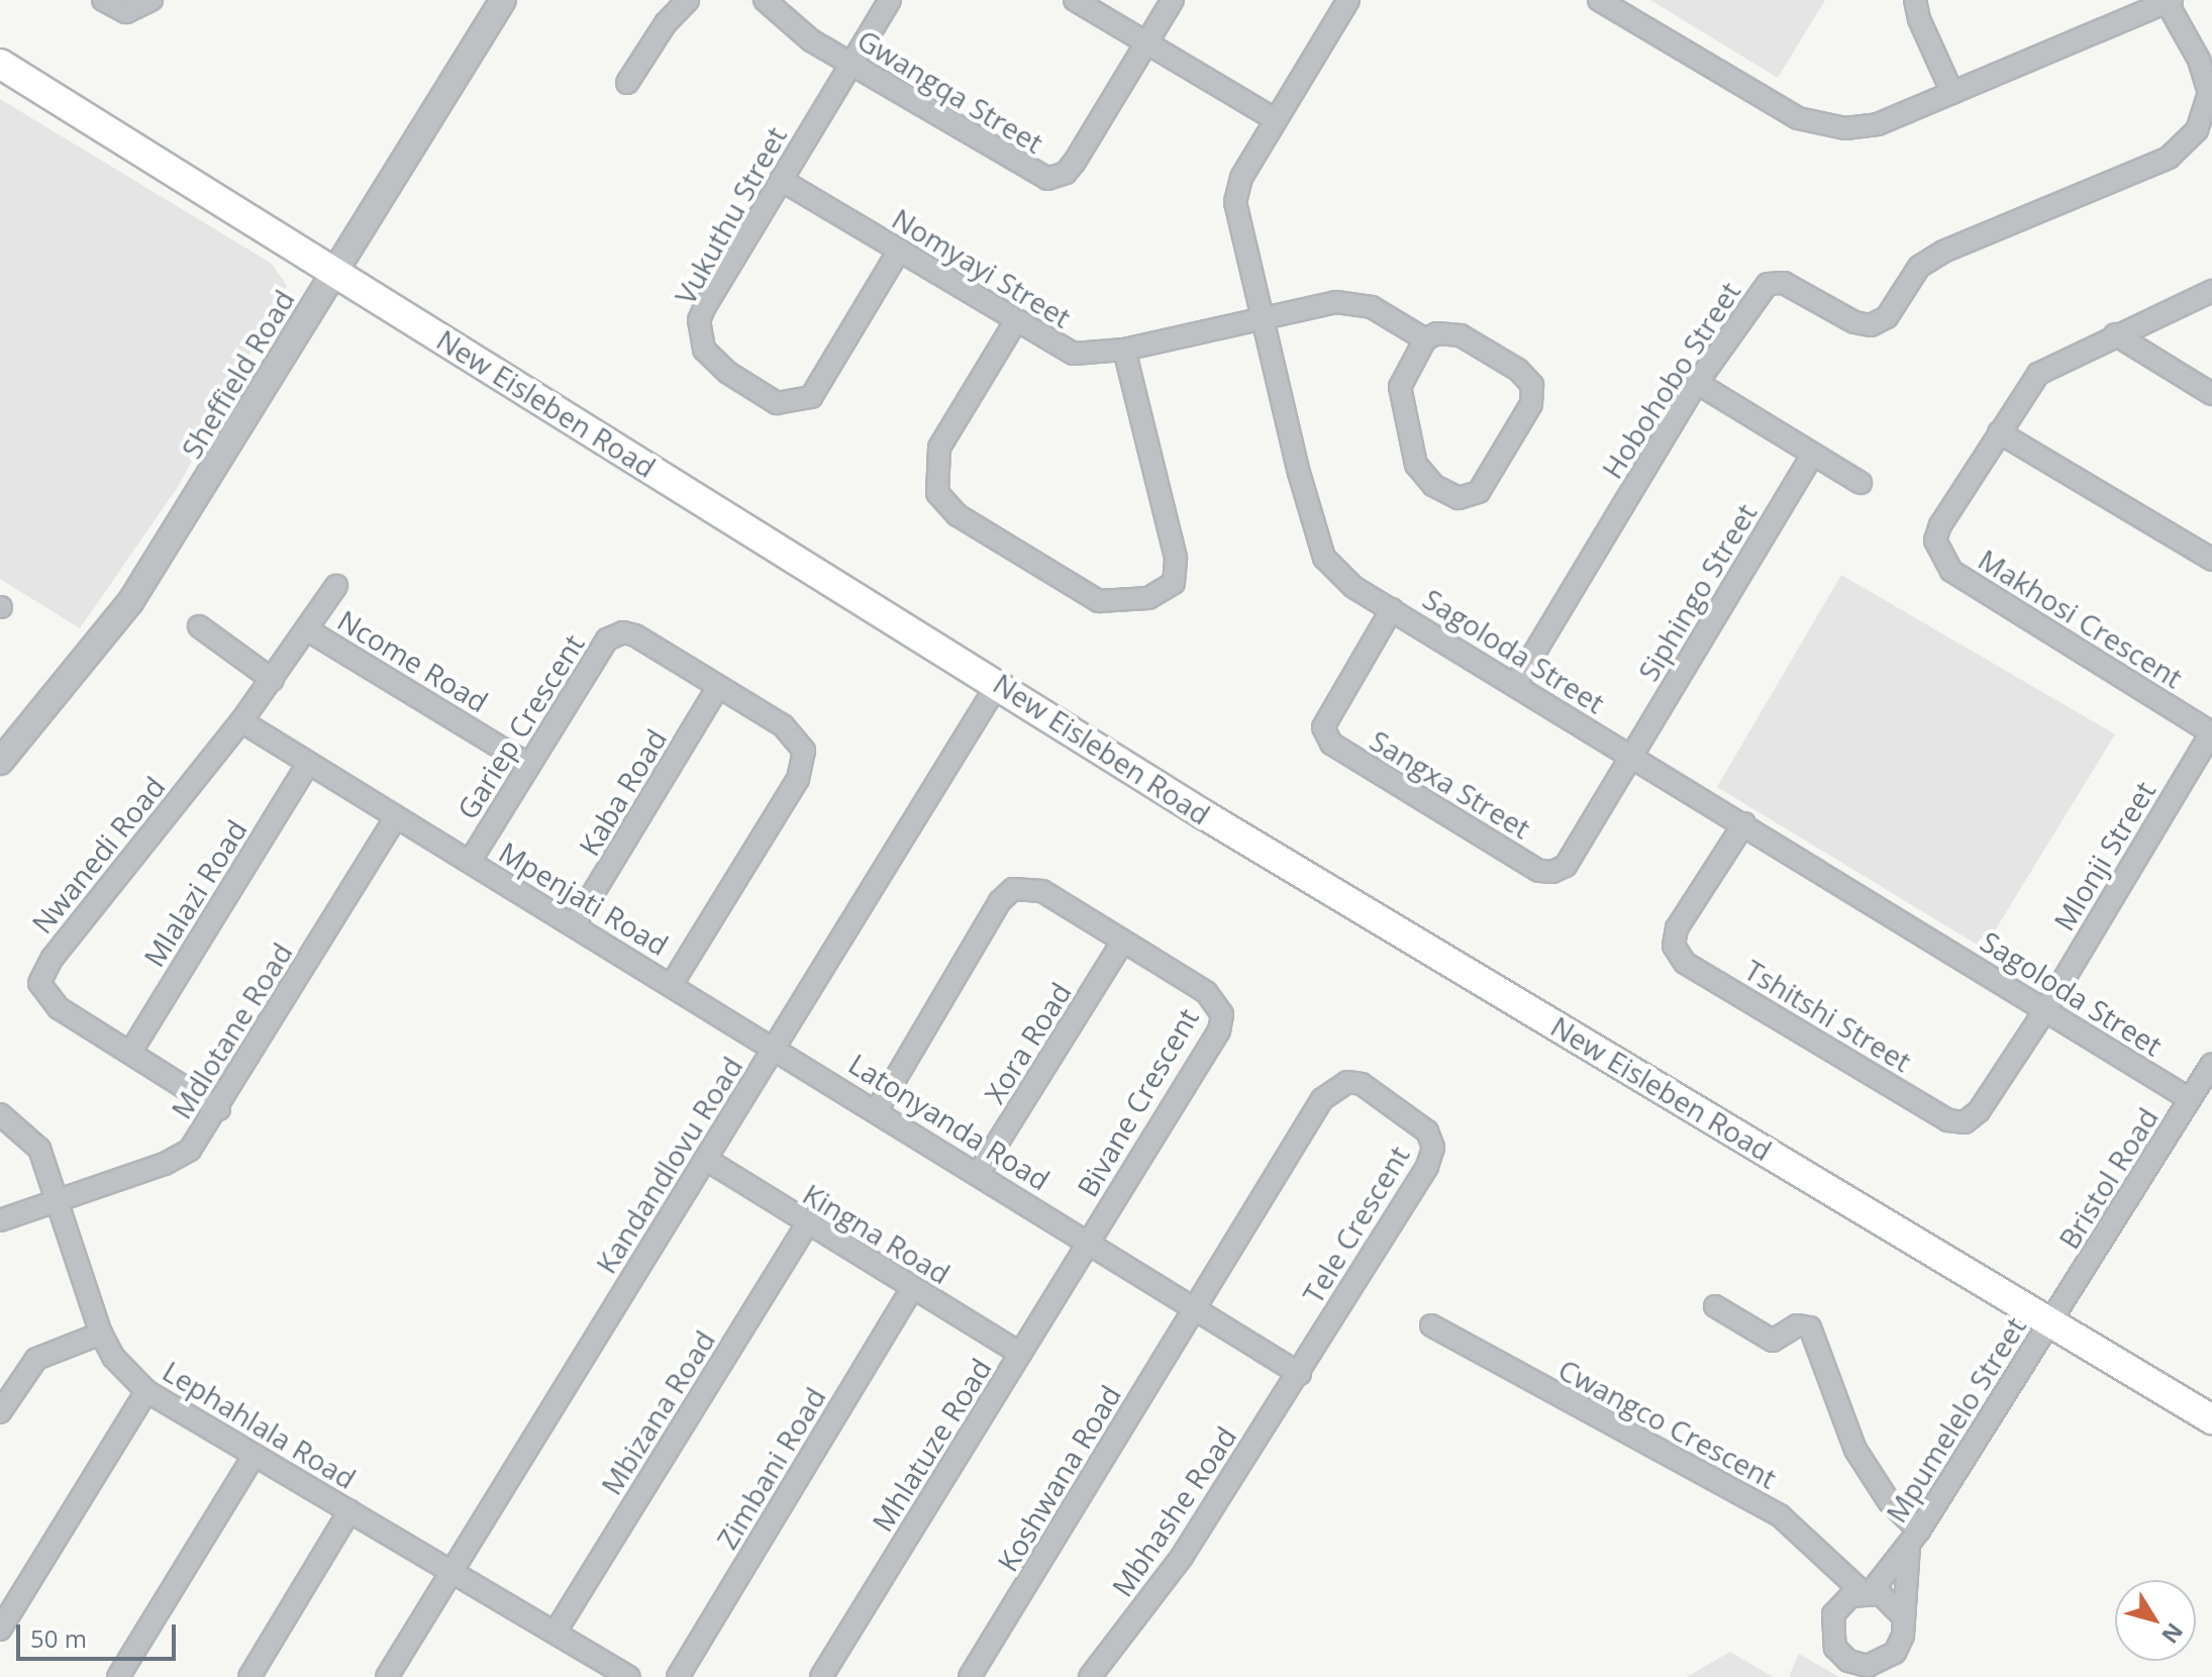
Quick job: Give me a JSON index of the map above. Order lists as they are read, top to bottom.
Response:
{
  "streets": {
    "main road": ["New Eisleben Road"],
    "street": [
      "Gwangqa Street",
      "Vukuthu Street",
      "Nomyayi Street",
      "Sheffield Road",
      "Hobohobo Street",
      "Siphingo Street",
      "Makhosi Crescent",
      "Sagoloda Street",
      "Ncome Road",
      "Gariep Crescent",
      "Sangxa Street",
      "Kaba Road",
      "Nwanedi Road",
      "Mlonji Street",
      "Mlalazi Road",
      "Mpenjati Road",
      "Tshitshi Street",
      "Mdlotane Road",
      "Xora Road",
      "Bivane Crescent",
      "Latonyanda Road",
      "Kandandlovu Road",
      "Bristol Road",
      "Tele Crescent",
      "Kingna Road",
      "Mbizana Road",
      "Mpumelelo Street",
      "Cwangco Crescent",
      "Lephahlala Road",
      "Mhlatuze Road",
      "Zimbani Road",
      "Koshwana Road",
      "Mbhashe Road"
    ]
  },
  "crossings": [
    ["Gwangqa Street", "Vukuthu Street"],
    ["Vukuthu Street", "Nomyayi Street"],
    ["Nomyayi Street", "Sagoloda Street"],
    ["Sheffield Road", "New Eisleben Road"],
    ["Hobohobo Street", "Sagoloda Street"],
    ["New Eisleben Road", "Kandandlovu Road"],
    ["New Eisleben Road", "Bristol Road"],
    ["New Eisleben Road", "Mpumelelo Street"],
    ["Siphingo Street", "Sagoloda Street"],
    ["Siphingo Street", "Sangxa Street"],
    ["Makhosi Crescent", "Mlonji Street"],
    ["Sagoloda Street", "Sangxa Street"],
    ["Sagoloda Street", "Mlonji Street"],
    ["Sagoloda Street", "Tshitshi Street"],
    ["Sagoloda Street", "Bristol Road"],
    ["Ncome Road", "Gariep Crescent"],
    ["Ncome Road", "Nwanedi Road"],
    ["Gariep Crescent", "Kaba Road"],
    ["Gariep Crescent", "Mpenjati Road"],
    ["Kaba Road", "Mpenjati Road"],
    ["Nwanedi Road", "Mlalazi Road"],
    ["Nwanedi Road", "Mpenjati Road"],
    ["Nwanedi Road", "Mdlotane Road"],
    ["Mlonji Street", "Tshitshi Street"],
    ["Mlalazi Road", "Mpenjati Road"],
    ["Mpenjati Road", "Mdlotane Road"],
    ["Mpenjati Road", "Latonyanda Road"],
    ["Mpenjati Road", "Kandandlovu Road"],
    ["Mdlotane Road", "Lephahlala Road"],
    ["Xora Road", "Bivane Crescent"],
    ["Xora Road", "Latonyanda Road"],
    ["Bivane Crescent", "Latonyanda Road"],
    ["Bivane Crescent", "Mhlatuze Road"],
    ["Latonyanda Road", "Kandandlovu Road"],
    ["Latonyanda Road", "Tele Crescent"],
    ["Latonyanda Road", "Mhlatuze Road"],
    ["Latonyanda Road", "Koshwana Road"],
    ["Latonyanda Road", "Mbhashe Road"],
    ["Kandandlovu Road", "Kingna Road"],
    ["Kandandlovu Road", "Lephahlala Road"],
    ["Bristol Road", "Mpumelelo Street"],
    ["Tele Crescent", "Koshwana Road"],
    ["Tele Crescent", "Mbhashe Road"],
    ["Kingna Road", "Mbizana Road"],
    ["Kingna Road", "Mhlatuze Road"],
    ["Kingna Road", "Zimbani Road"],
    ["Mbizana Road", "Lephahlala Road"],
    ["Mpumelelo Street", "Cwangco Crescent"]
  ],
  "scale_bar": "50 m",
  "north": "bottom right"
}
